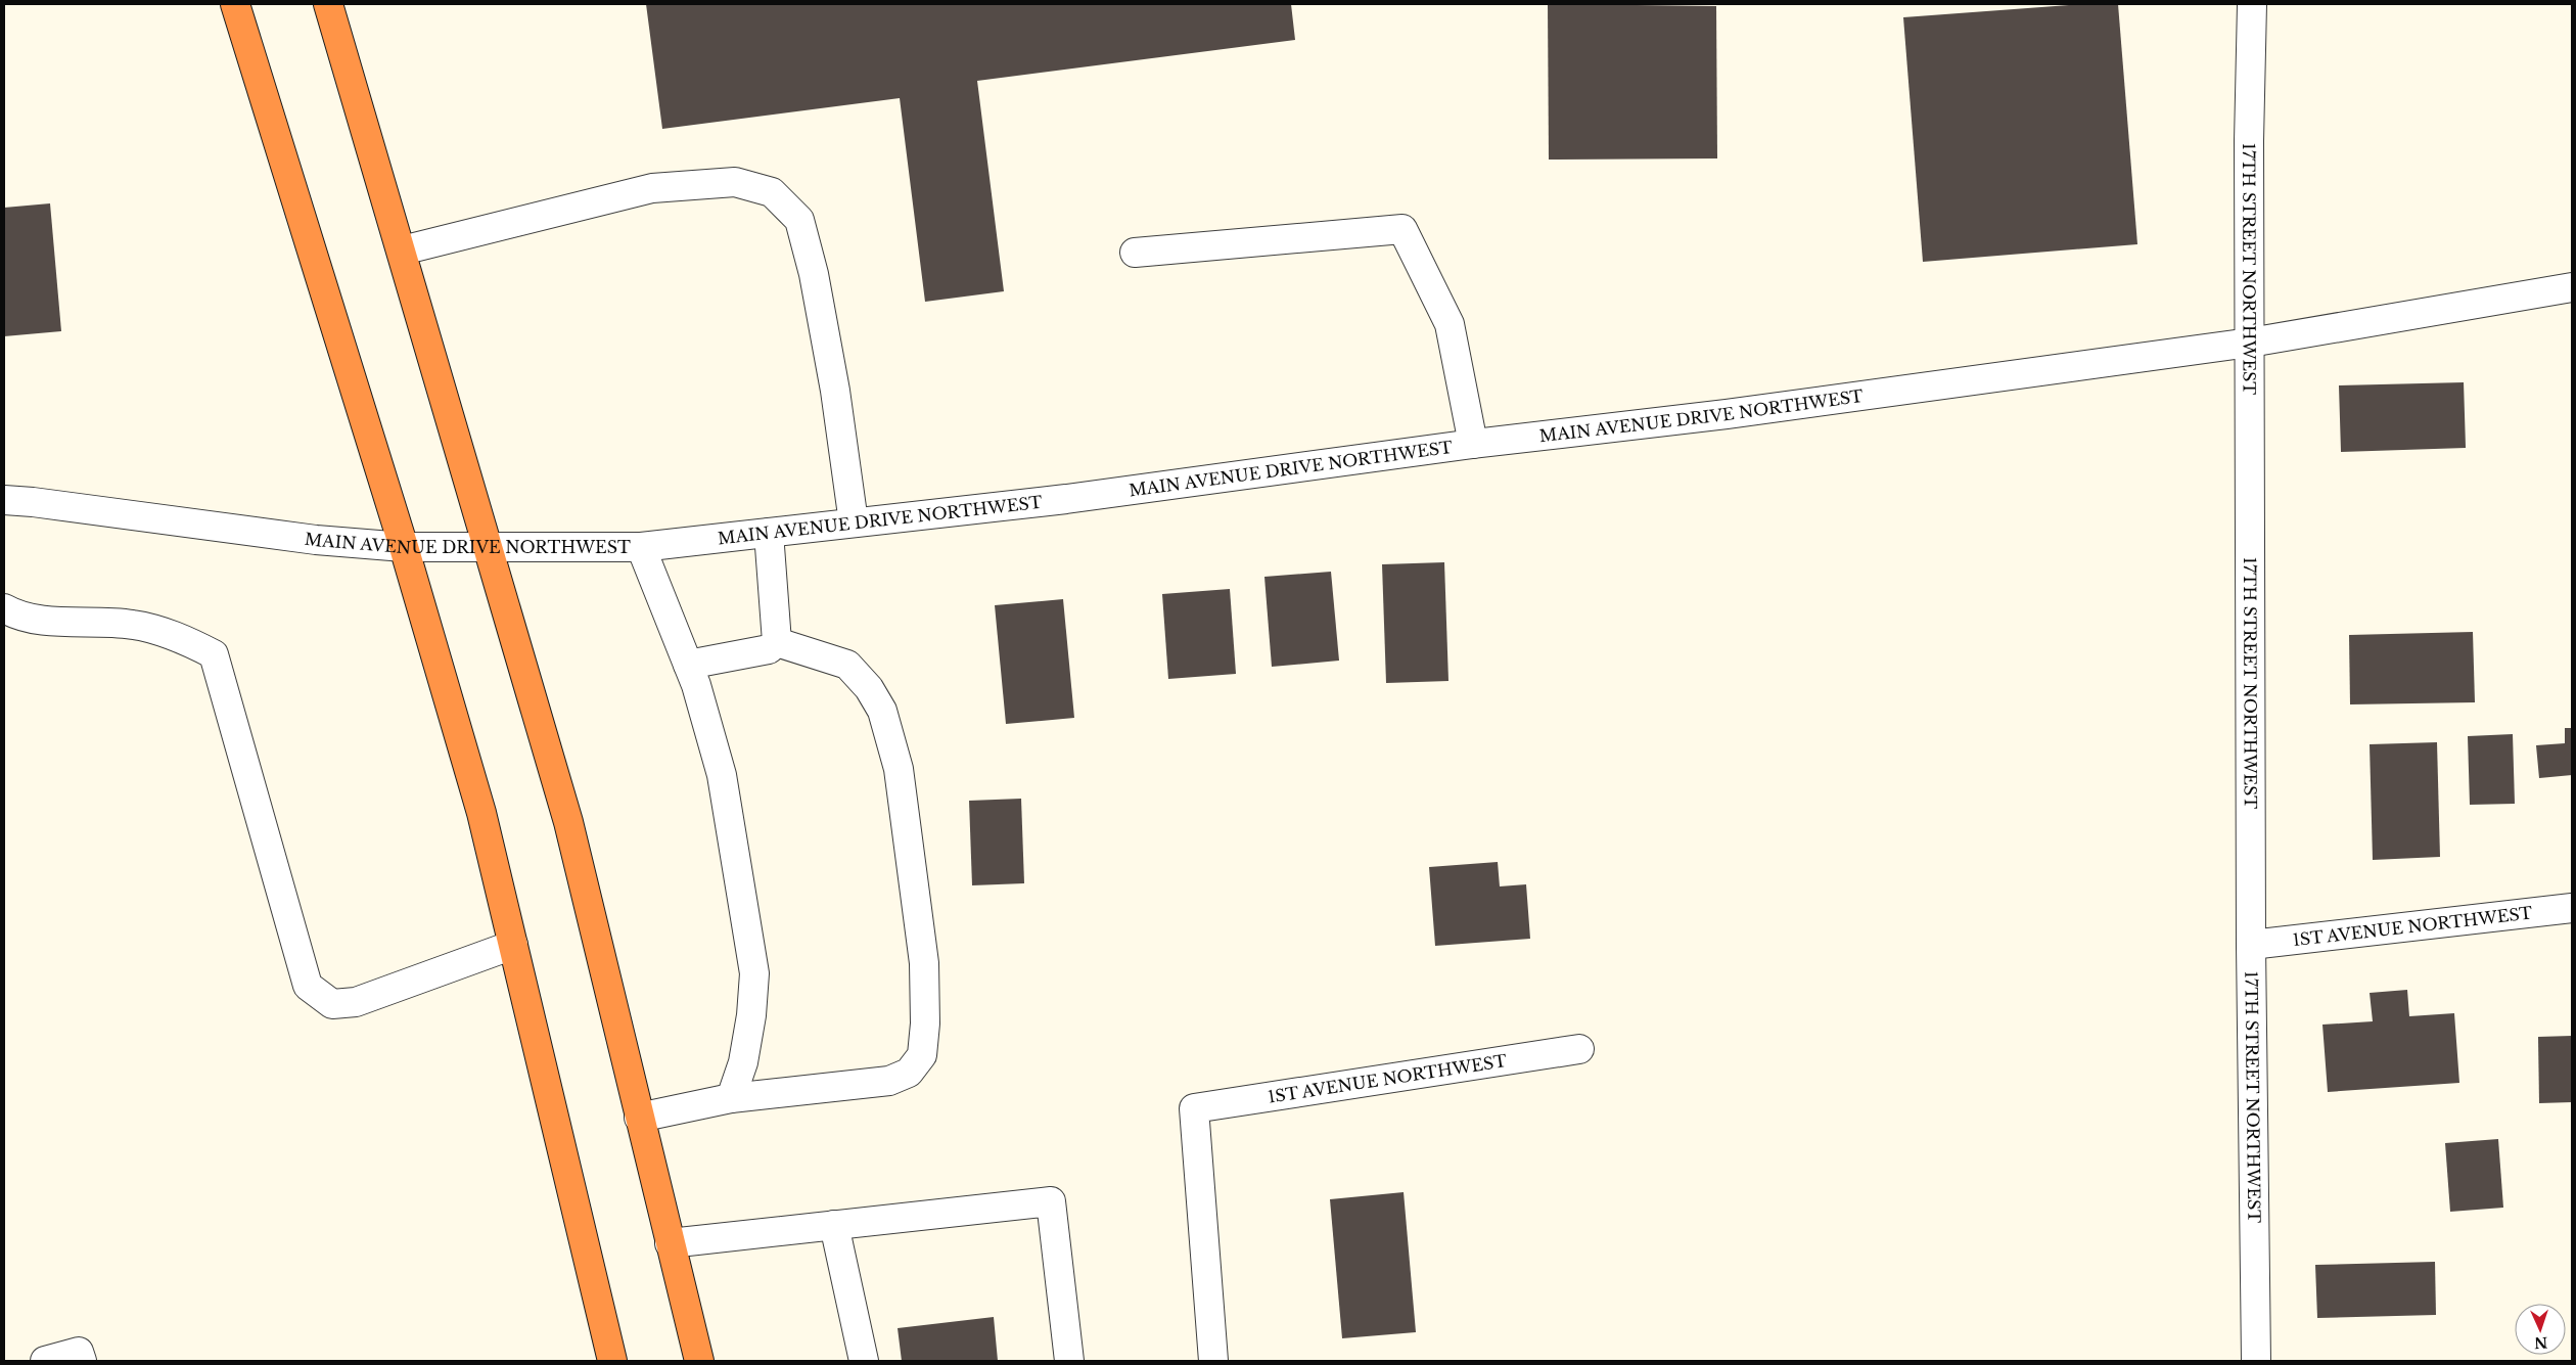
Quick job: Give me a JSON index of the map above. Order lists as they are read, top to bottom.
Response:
{
  "streets": {
    "street": ["17TH STREET NORTHWEST", "MAIN AVENUE DRIVE NORTHWEST", "1ST AVENUE NORTHWEST"]
  },
  "crossings": [
    ["17TH STREET NORTHWEST", "MAIN AVENUE DRIVE NORTHWEST"],
    ["17TH STREET NORTHWEST", "1ST AVENUE NORTHWEST"]
  ],
  "north": "bottom"
}
